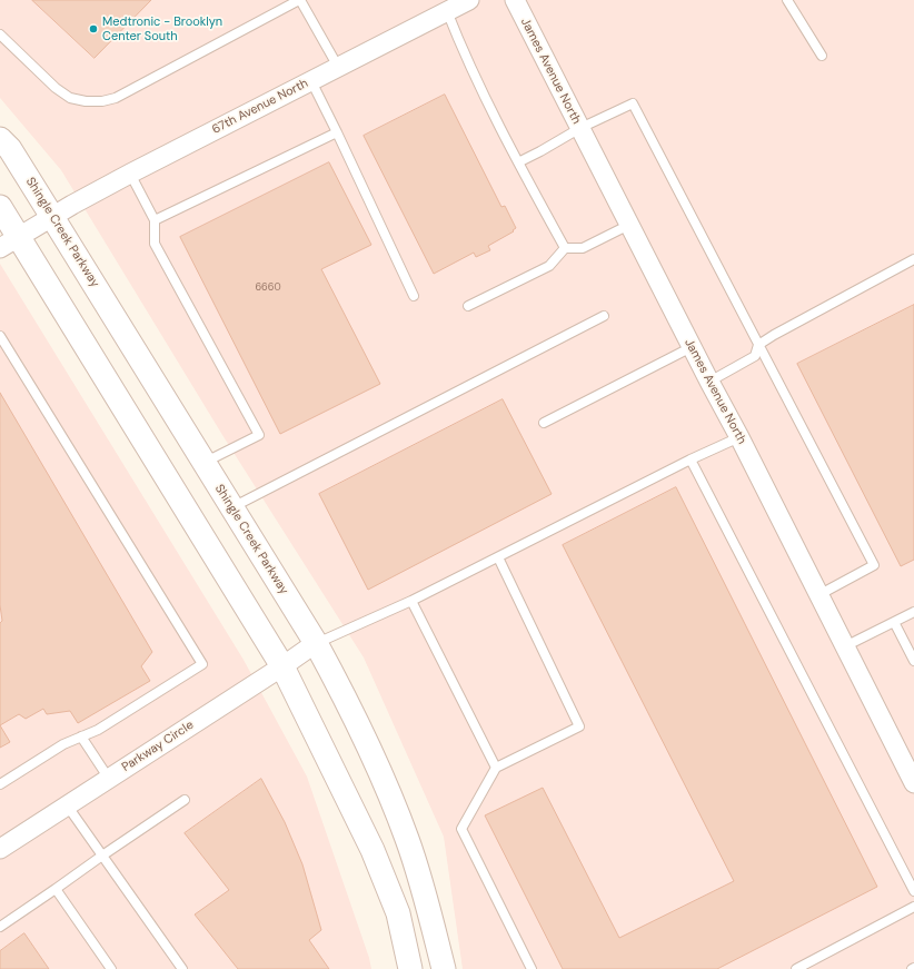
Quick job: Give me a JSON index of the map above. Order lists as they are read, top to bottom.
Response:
{
  "streets": {
    "street": [
      "James Avenue North",
      "67th Avenue North",
      "Shingle Creek Parkway",
      "Parkway Circle"
    ]
  },
  "crossings": [
    ["67th Avenue North", "Shingle Creek Parkway"],
    ["Shingle Creek Parkway", "Parkway Circle"]
  ],
  "places": ["Medtronic - Brooklyn Center South"],
  "house_numbers": ["6660"]
}
